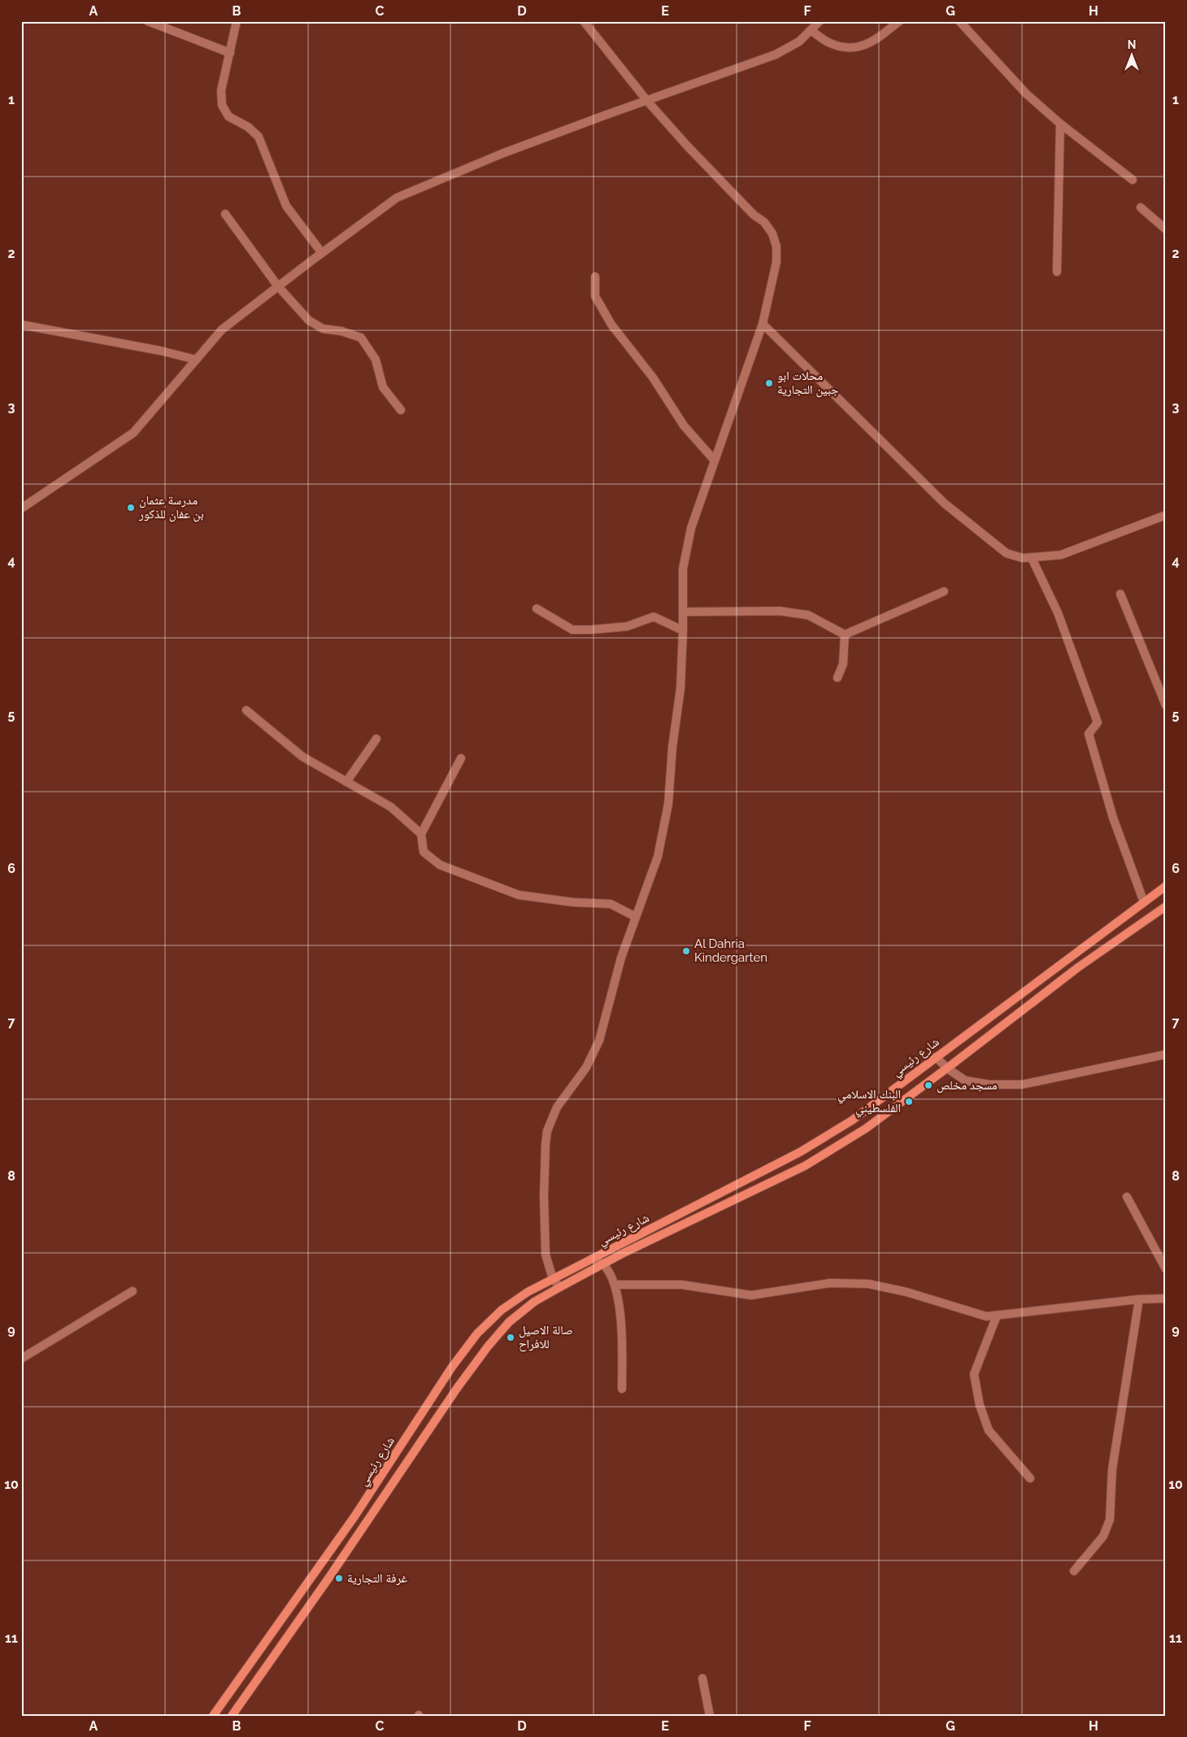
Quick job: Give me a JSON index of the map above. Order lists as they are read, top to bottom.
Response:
{
  "streets": {
    "main road": ["شارع رئيسي"]
  },
  "places": [
    "محلات ابو جبين التجارية",
    "مدرسة عثمان بن عفان للذكور",
    "Al Dahria Kindergarten",
    "مسجد مخلص",
    "البنك الاسلامي الفلسطيني",
    "صالة الاصيل للافراح",
    "غرفة التجارية"
  ],
  "north": "top",
  "grid": {
    "columns": [
      "A",
      "B",
      "C",
      "D",
      "E",
      "F",
      "G",
      "H"
    ],
    "rows": [
      "1",
      "2",
      "3",
      "4",
      "5",
      "6",
      "7",
      "8",
      "9",
      "10",
      "11"
    ]
  }
}
